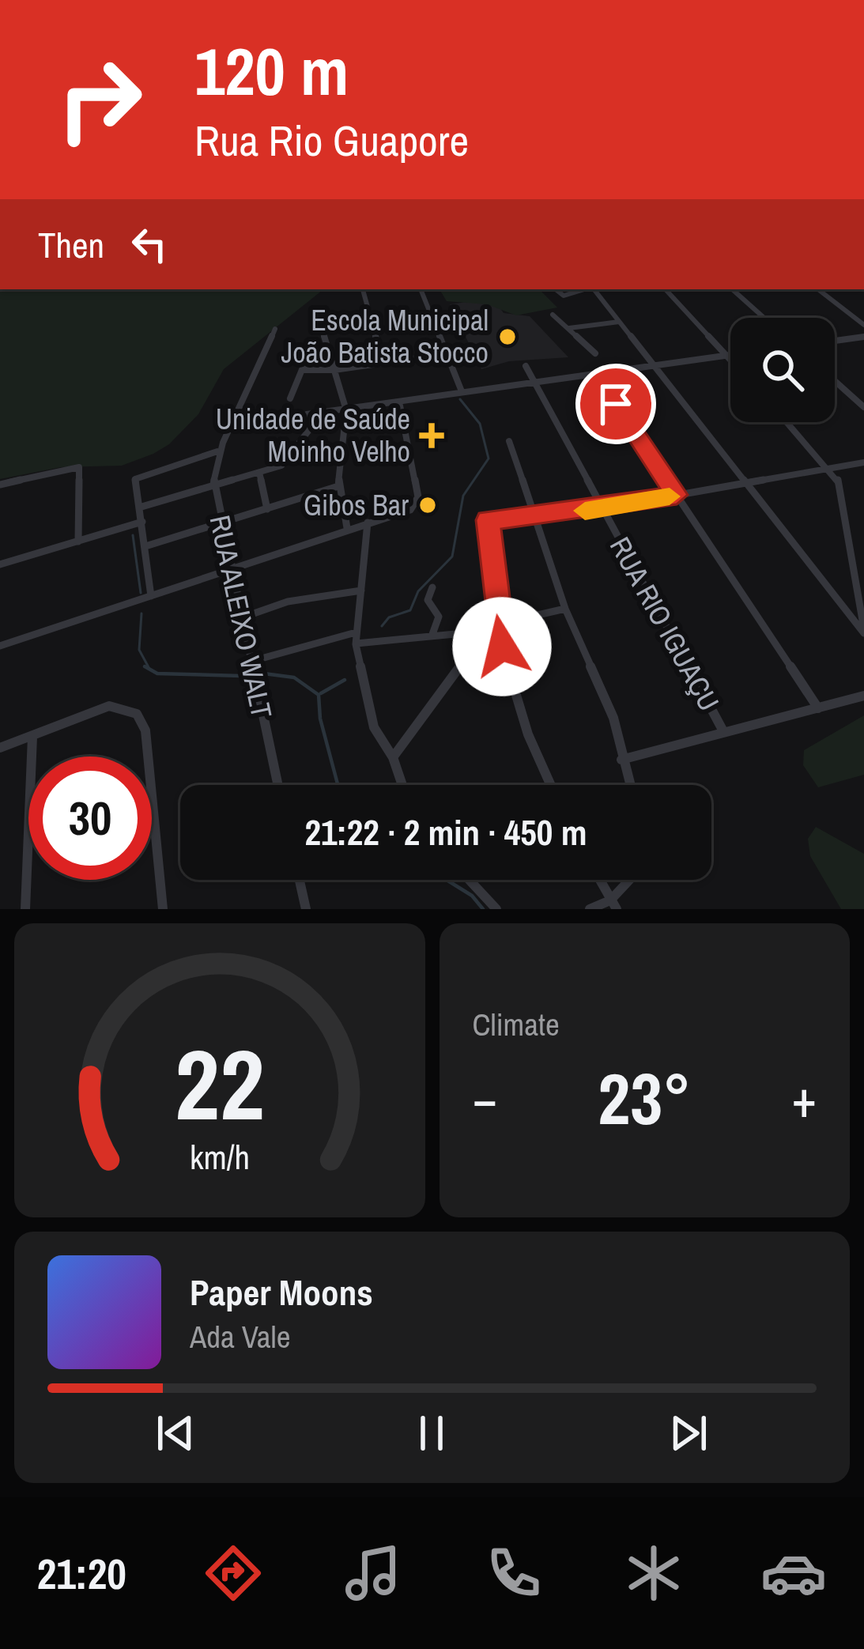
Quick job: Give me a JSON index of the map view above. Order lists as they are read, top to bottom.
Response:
{
  "streets": {
    "street": ["RUA ALEIXO WALT", "RUA RIO IGUAÇU"]
  },
  "places": {
    "other": ["Escola Municipal João Batista Stocco", "Gibos Bar"],
    "health": ["Unidade de Saúde Moinho Velho"]
  },
  "page": {
    "turn": ["120 m", "Rua Rio Guapore"],
    "then": "Then",
    "limit": "30",
    "trip": "21:22 · 2 min · 450 m",
    "tile": "Climate",
    "heat": ["−", "23°", "+"],
    "song": ["Paper Moons", "Ada Vale"],
    "tabs": "21:20",
    "gauge": ["22", "km/h"]
  }
}
